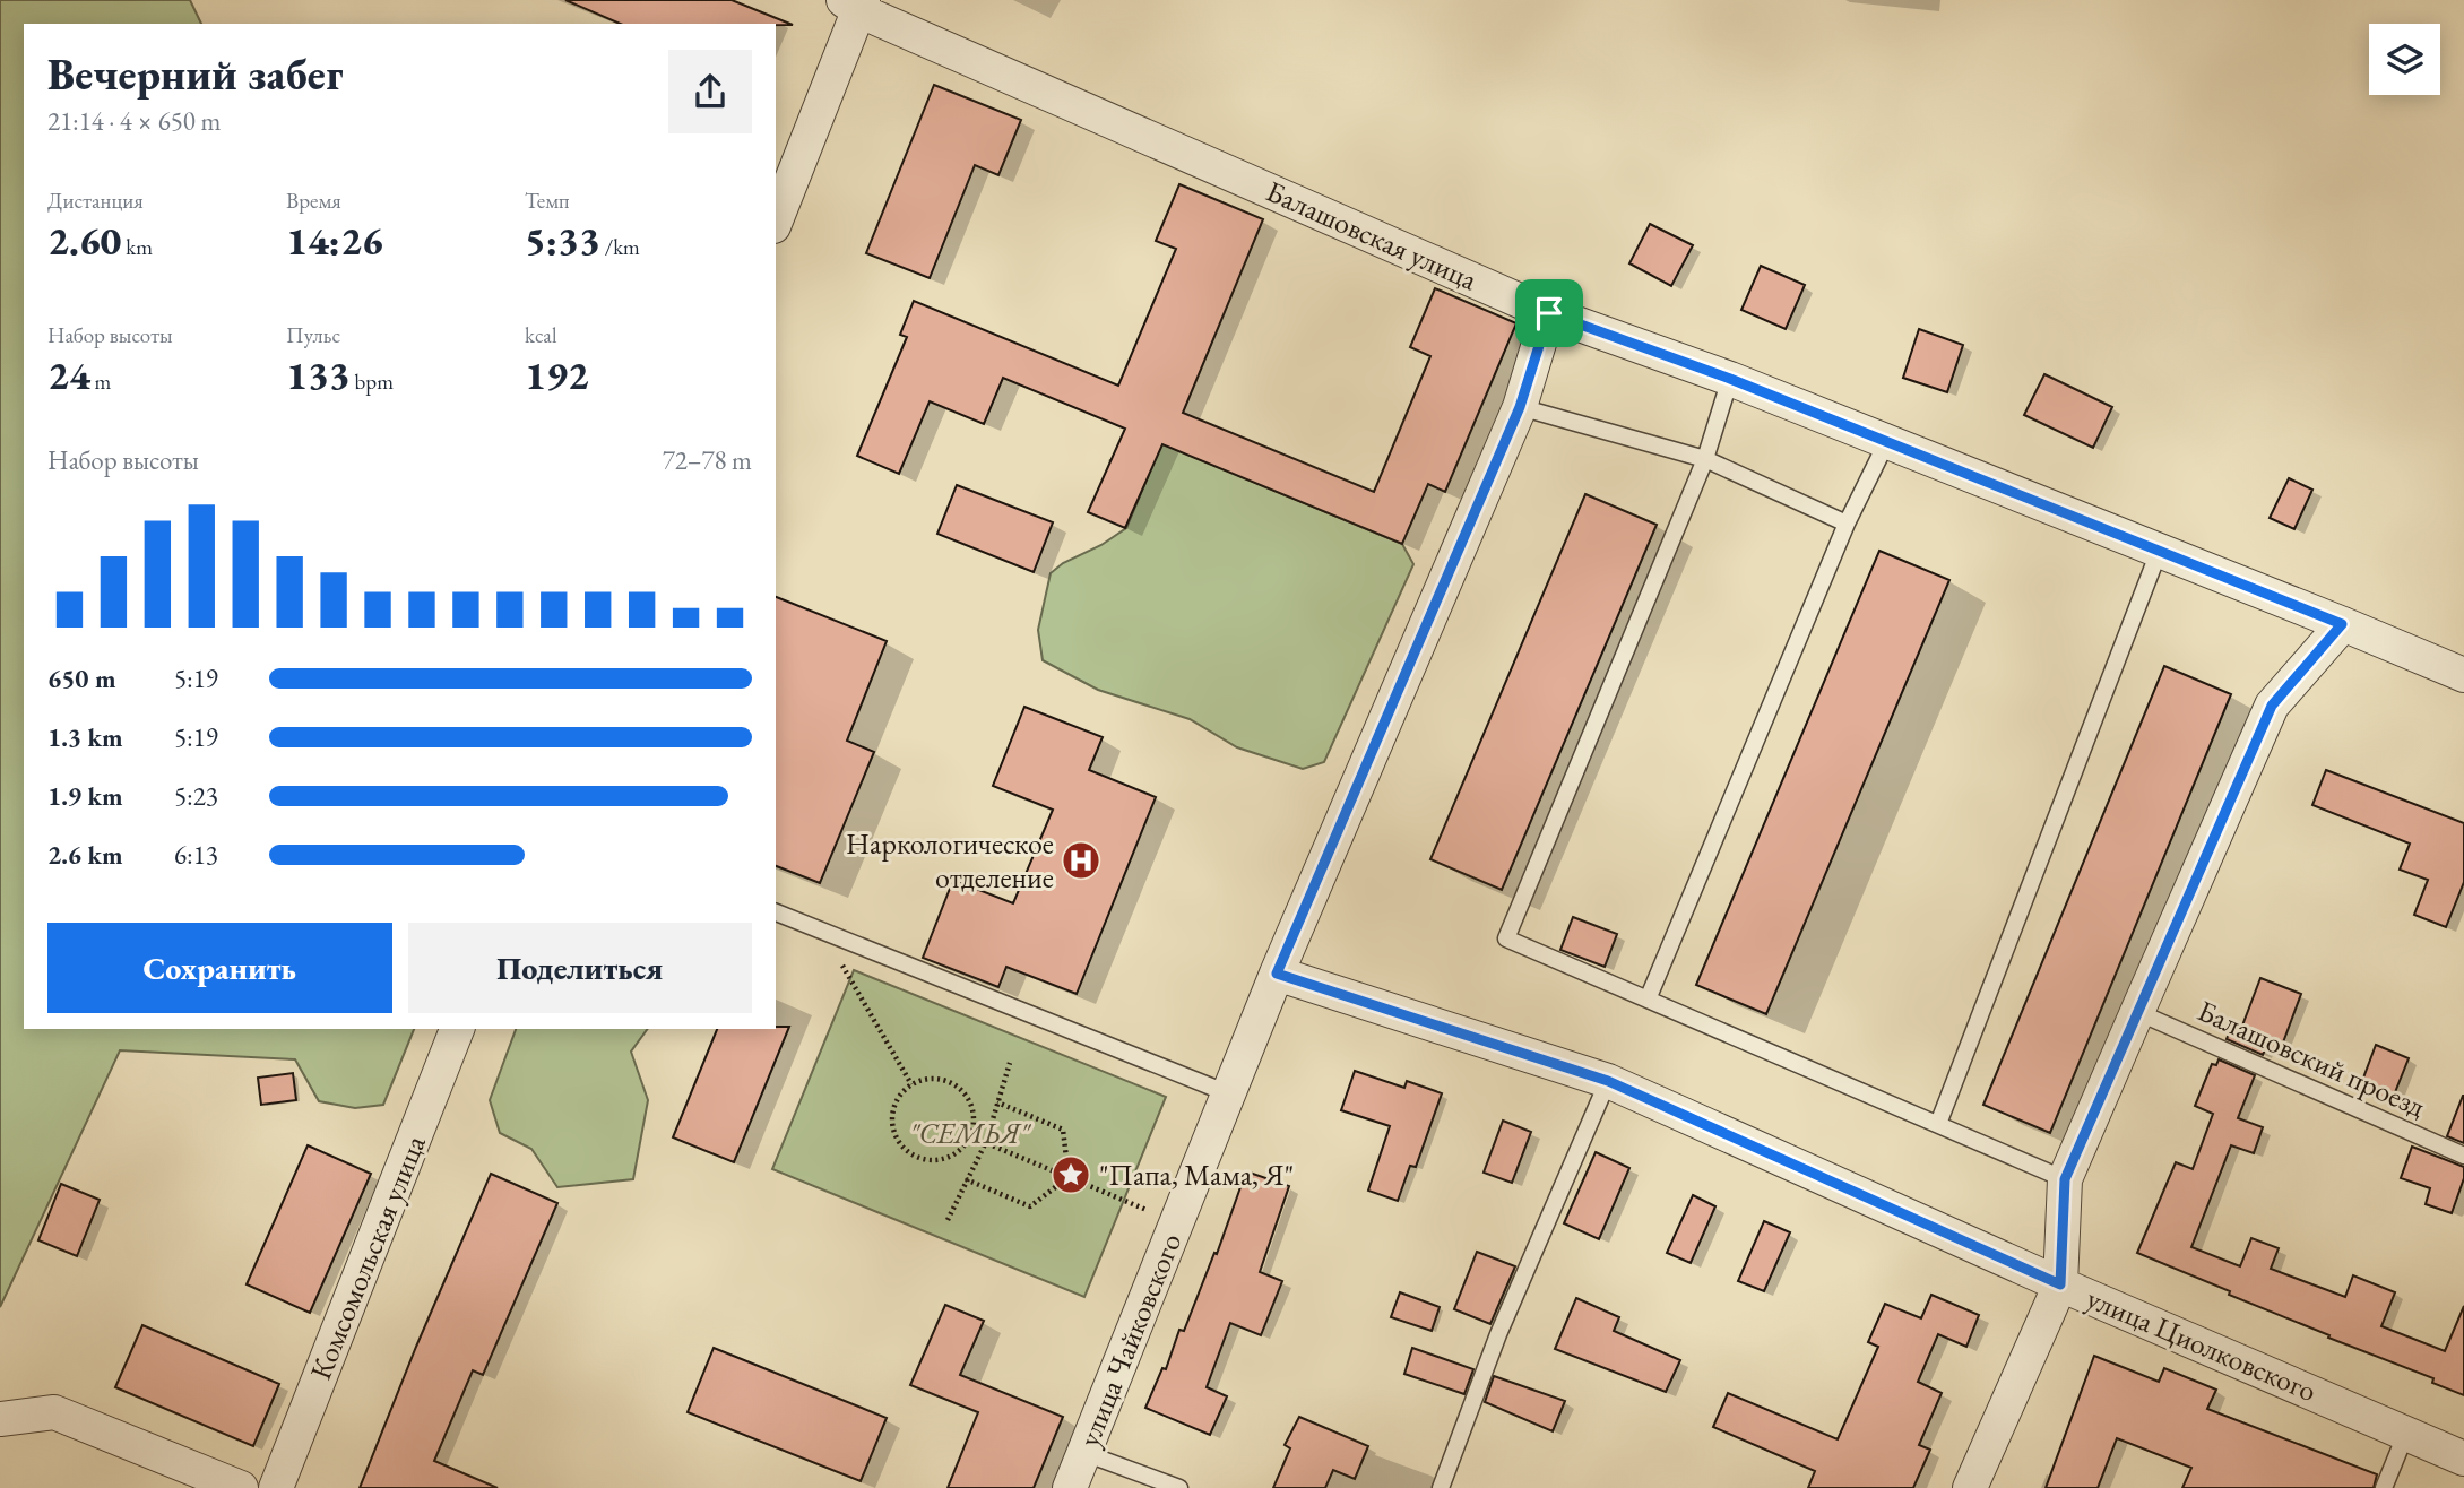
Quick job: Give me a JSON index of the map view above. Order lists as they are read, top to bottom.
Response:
{
  "streets": {
    "street": [
      "Балашовская улица",
      "Комсомольская улица",
      "улица Чайковского",
      "улица Циолковского"
    ],
    "lane": ["Балашовский проезд"]
  },
  "crossings": [
    ["Балашовская улица", "улица Чайковского"],
    ["улица Чайковского", "улица Циолковского"]
  ],
  "parks": ["\"СЕМЬЯ\""],
  "places": {
    "hospital": ["Наркологическое отделение"],
    "place": ["\"Папа, Мама, Я\""]
  },
  "page": {
    "heading": ["Вечерний забег", "21:14 · 4 × 650 m"],
    "stats": [
      ["Дистанция", "2.60 km"],
      ["Время", "14:26"],
      ["Темп", "5:33 /km"],
      ["Набор высоты", "24 m"],
      ["Пульс", "133 bpm"],
      ["kcal", "192"]
    ],
    "chart": ["Набор высоты", "72–78 m"],
    "list": [
      {
        "name": "650 m",
        "note": "5:19"
      },
      {
        "name": "1.3 km",
        "note": "5:19"
      },
      {
        "name": "1.9 km",
        "note": "5:23"
      },
      {
        "name": "2.6 km",
        "note": "6:13"
      }
    ],
    "buttons": ["Сохранить", "Поделиться"]
  }
}
